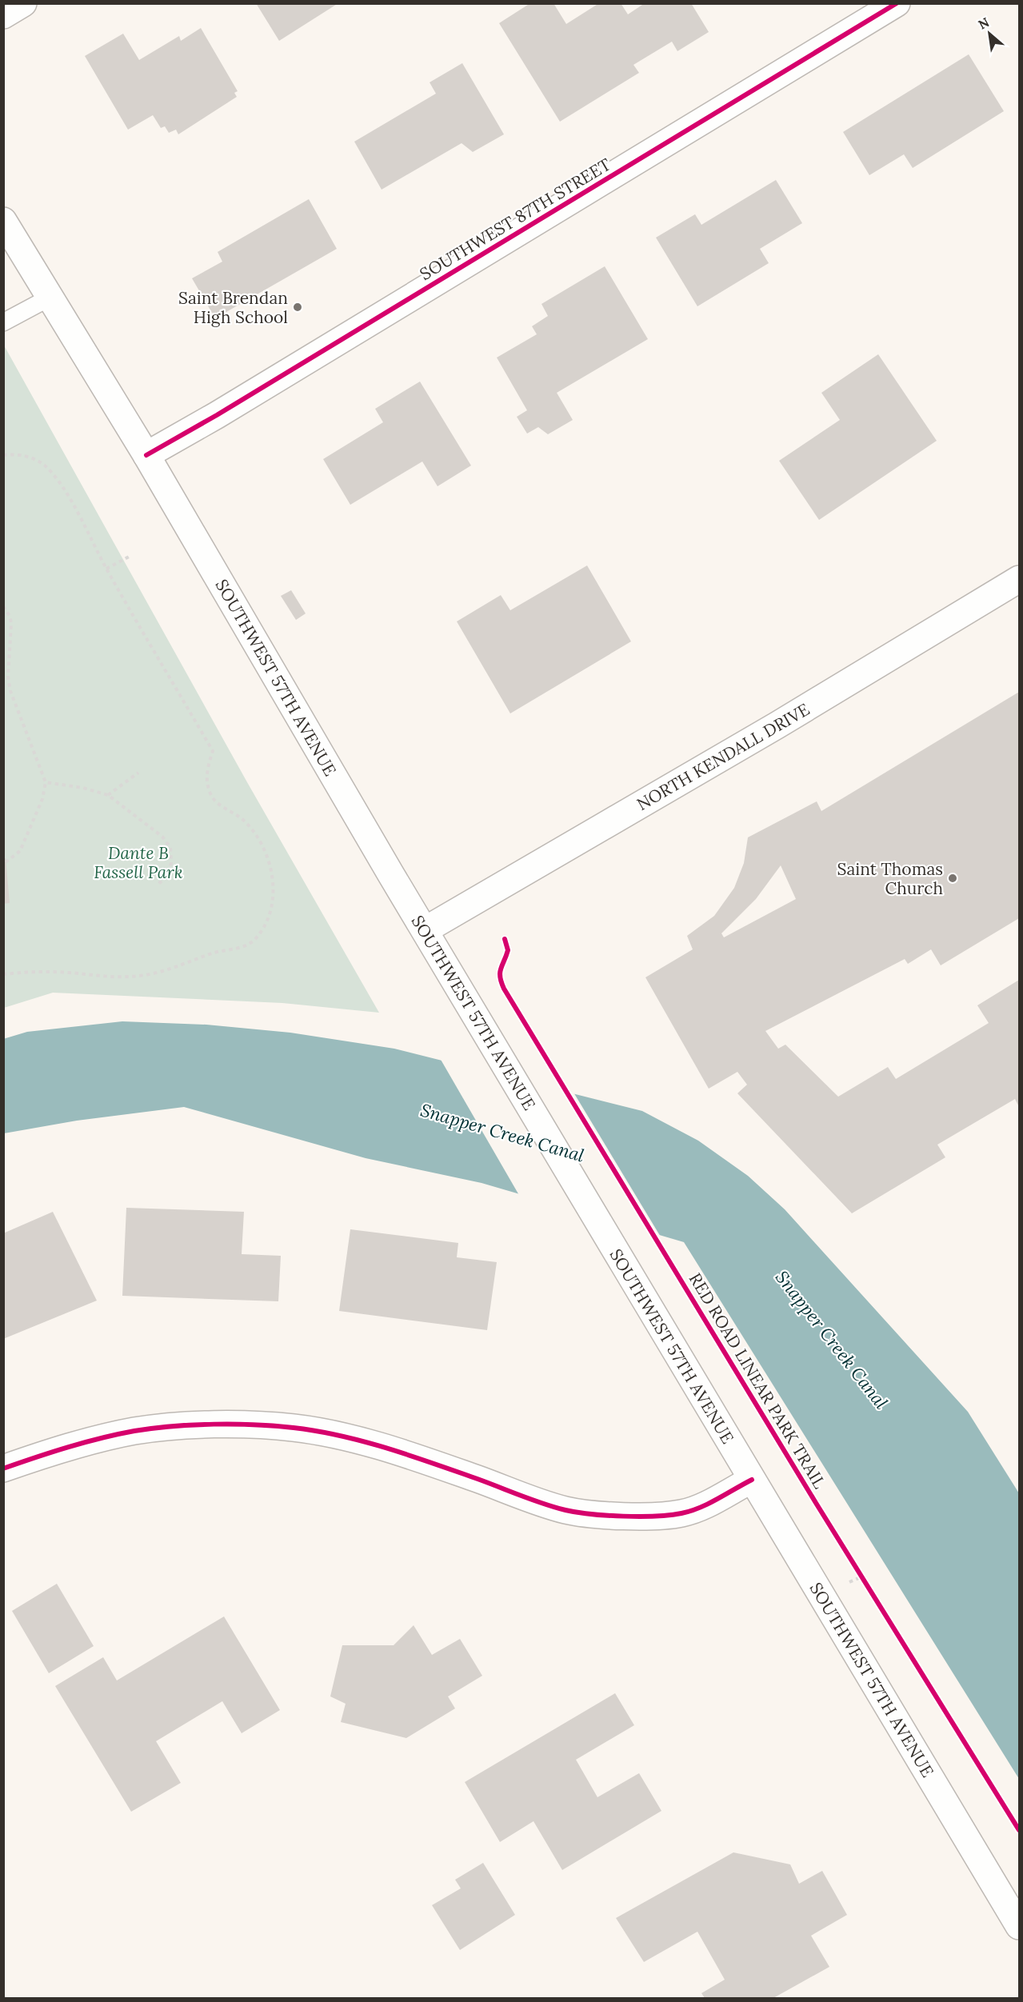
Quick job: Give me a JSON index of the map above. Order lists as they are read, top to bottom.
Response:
{
  "streets": {
    "street": ["SOUTHWEST 87TH STREET", "SOUTHWEST 57TH AVENUE", "NORTH KENDALL DRIVE"],
    "cycle path": ["RED ROAD LINEAR PARK TRAIL"]
  },
  "crossings": [
    ["SOUTHWEST 87TH STREET", "SOUTHWEST 57TH AVENUE"],
    ["SOUTHWEST 57TH AVENUE", "NORTH KENDALL DRIVE"]
  ],
  "water": ["Snapper Creek Canal"],
  "parks": ["Dante B Fassell Park"],
  "places": ["Saint Brendan High School", "Saint Thomas Church"],
  "north": "top left"
}
